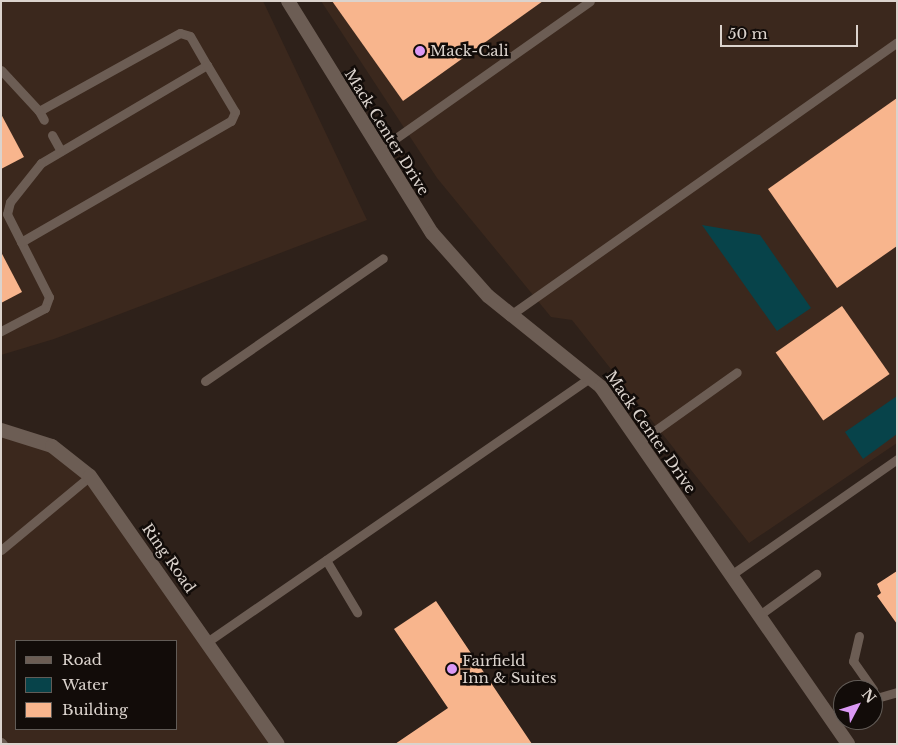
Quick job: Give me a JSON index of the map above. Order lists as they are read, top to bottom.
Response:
{
  "streets": {
    "street": ["Mack Center Drive", "Ring Road"]
  },
  "places": ["Mack-Cali", "Fairfield Inn & Suites"],
  "legend": ["Road", "Water", "Building"],
  "scale_bar": "50 m",
  "north": "top right"
}
